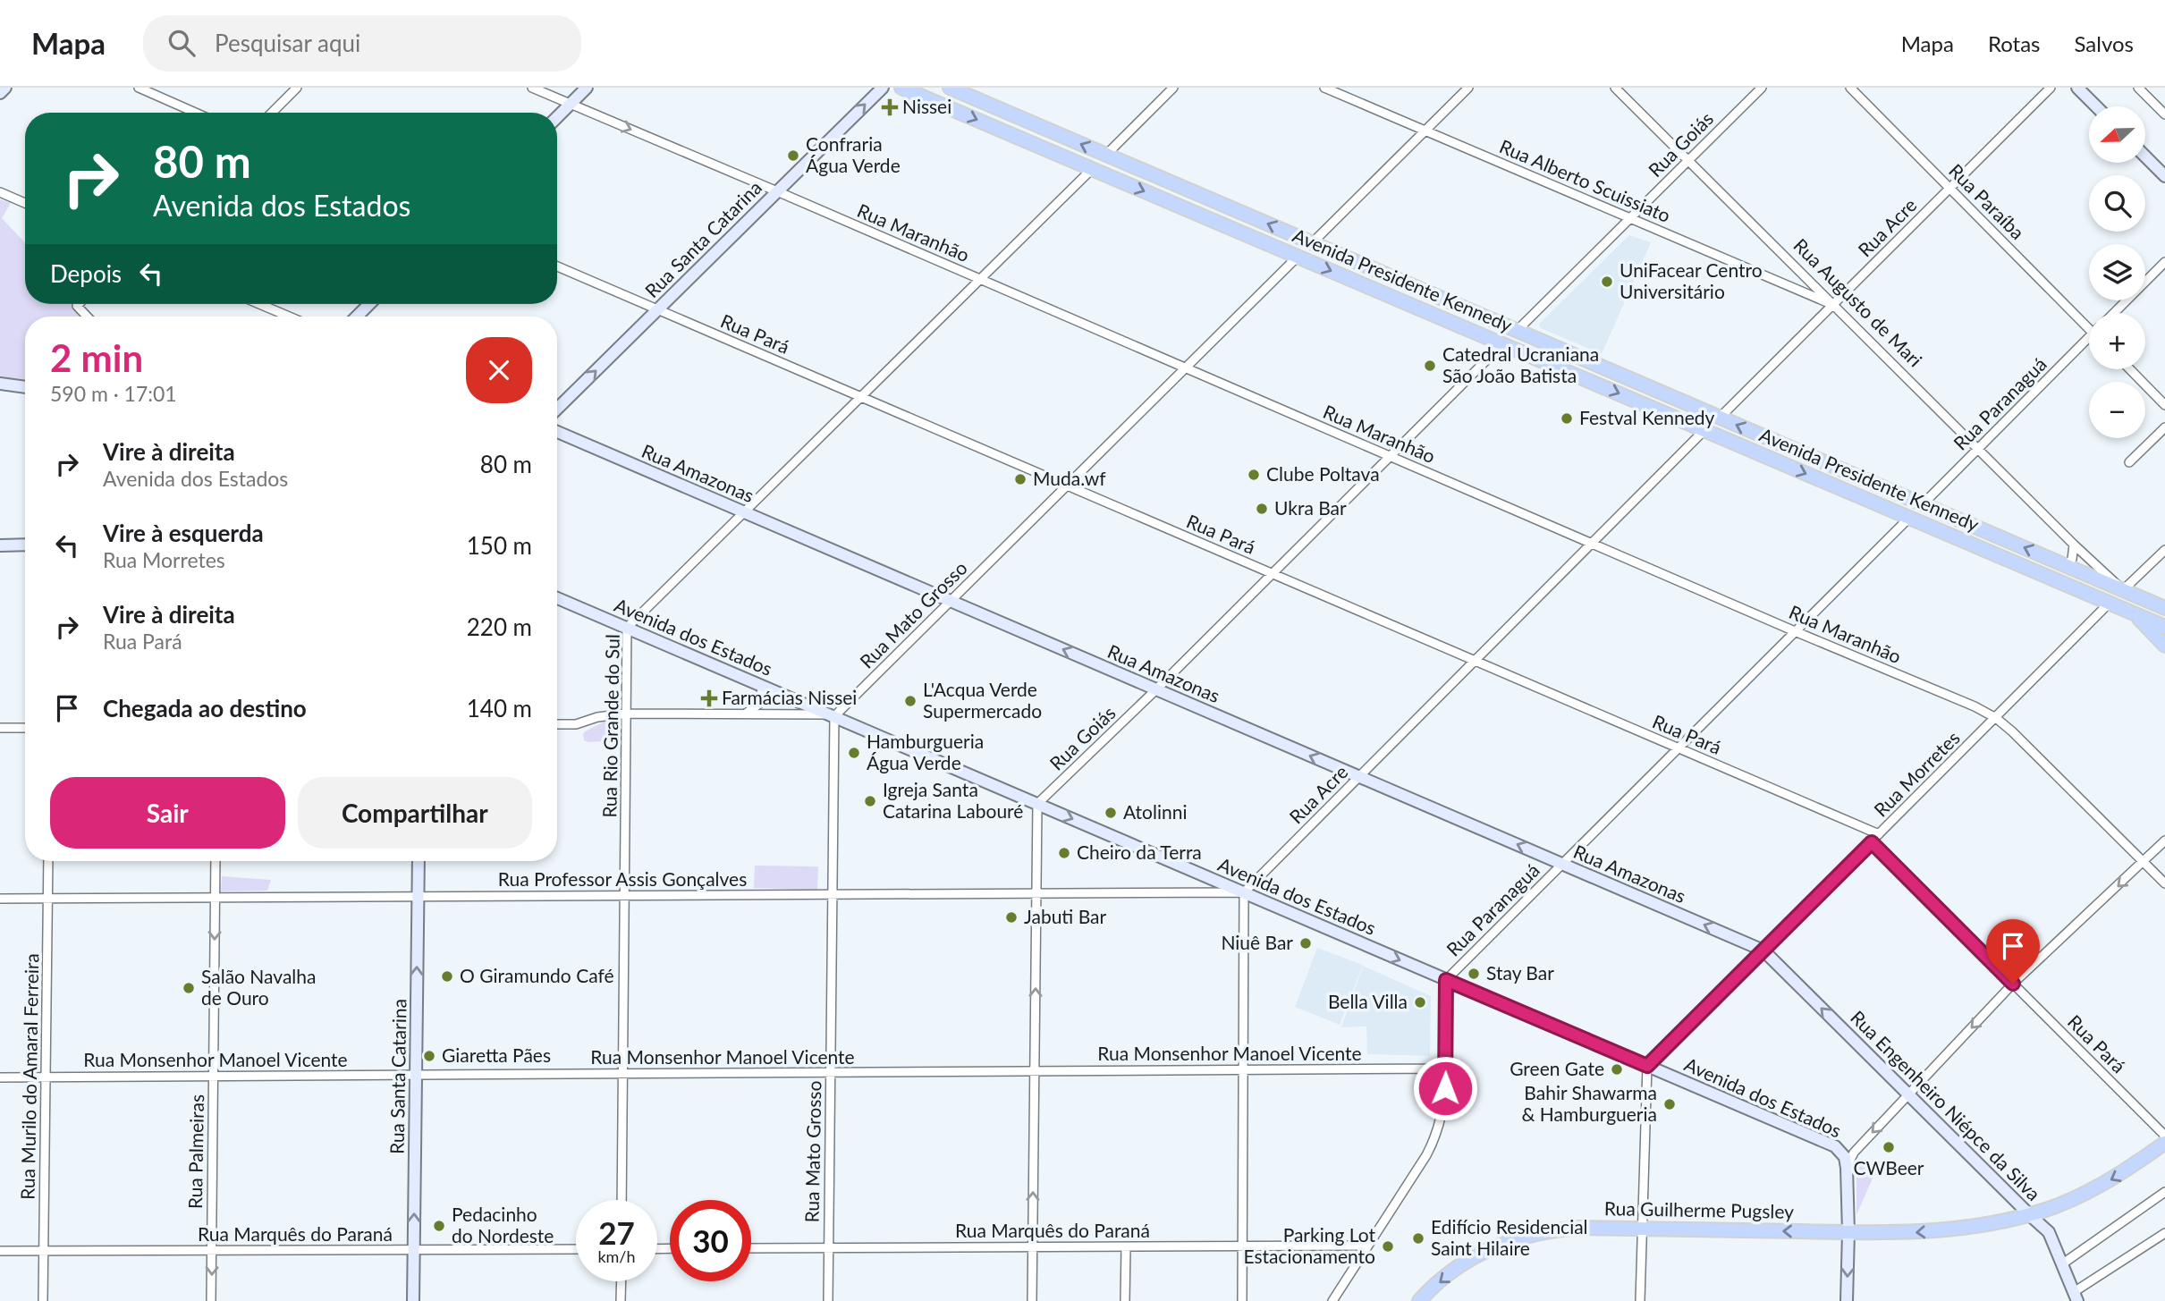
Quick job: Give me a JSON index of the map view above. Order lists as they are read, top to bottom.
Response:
{
  "streets": {
    "main road": ["Avenida Presidente Kennedy", "Rua Guilherme Pugsley"],
    "street": [
      "Rua Goiás",
      "Rua Alberto Scuissiato",
      "Rua Paraíba",
      "Rua Acre",
      "Rua Maranhão",
      "Rua Santa Catarina",
      "Rua Augusto de Mari",
      "Rua Pará",
      "Rua Paranaguá",
      "Rua Amazonas",
      "Rua Mato Grosso",
      "Avenida dos Estados",
      "Rua Rio Grande do Sul",
      "Rua Morretes",
      "Rua Professor Assis Gonçalves",
      "Rua Monsenhor Manoel Vicente",
      "Rua Murilo do Amaral Ferreira",
      "Rua Engenheiro Niépce da Silva",
      "Rua Palmeiras",
      "Rua Marquês do Paraná"
    ]
  },
  "crossings": [
    ["Rua Goiás", "Rua Alberto Scuissiato"],
    ["Rua Goiás", "Rua Maranhão"],
    ["Rua Goiás", "Avenida Presidente Kennedy"],
    ["Rua Goiás", "Rua Augusto de Mari"],
    ["Rua Goiás", "Rua Pará"],
    ["Rua Goiás", "Rua Amazonas"],
    ["Rua Goiás", "Avenida dos Estados"],
    ["Rua Alberto Scuissiato", "Rua Acre"],
    ["Rua Alberto Scuissiato", "Rua Augusto de Mari"],
    ["Rua Paraíba", "Rua Acre"],
    ["Rua Acre", "Rua Maranhão"],
    ["Rua Acre", "Avenida Presidente Kennedy"],
    ["Rua Acre", "Rua Augusto de Mari"],
    ["Rua Acre", "Rua Pará"],
    ["Rua Acre", "Rua Amazonas"],
    ["Rua Acre", "Avenida dos Estados"],
    ["Rua Acre", "Rua Professor Assis Gonçalves"],
    ["Rua Maranhão", "Rua Santa Catarina"],
    ["Rua Maranhão", "Rua Paranaguá"],
    ["Rua Maranhão", "Rua Mato Grosso"],
    ["Rua Maranhão", "Rua Rio Grande do Sul"],
    ["Rua Maranhão", "Rua Morretes"],
    ["Rua Santa Catarina", "Rua Pará"],
    ["Rua Santa Catarina", "Rua Professor Assis Gonçalves"],
    ["Rua Santa Catarina", "Rua Monsenhor Manoel Vicente"],
    ["Rua Santa Catarina", "Rua Marquês do Paraná"],
    ["Avenida Presidente Kennedy", "Rua Augusto de Mari"],
    ["Avenida Presidente Kennedy", "Rua Paranaguá"],
    ["Avenida Presidente Kennedy", "Rua Mato Grosso"],
    ["Avenida Presidente Kennedy", "Rua Rio Grande do Sul"],
    ["Avenida Presidente Kennedy", "Rua Morretes"],
    ["Rua Augusto de Mari", "Rua Paranaguá"],
    ["Rua Pará", "Rua Paranaguá"],
    ["Rua Pará", "Rua Mato Grosso"],
    ["Rua Pará", "Rua Rio Grande do Sul"],
    ["Rua Pará", "Rua Morretes"],
    ["Rua Paranaguá", "Rua Amazonas"],
    ["Rua Paranaguá", "Avenida dos Estados"],
    ["Rua Amazonas", "Rua Mato Grosso"],
    ["Rua Amazonas", "Rua Rio Grande do Sul"],
    ["Rua Amazonas", "Rua Morretes"],
    ["Rua Amazonas", "Rua Engenheiro Niépce da Silva"],
    ["Rua Mato Grosso", "Avenida dos Estados"],
    ["Rua Mato Grosso", "Rua Professor Assis Gonçalves"],
    ["Rua Mato Grosso", "Rua Monsenhor Manoel Vicente"],
    ["Rua Mato Grosso", "Rua Marquês do Paraná"],
    ["Avenida dos Estados", "Rua Rio Grande do Sul"],
    ["Avenida dos Estados", "Rua Morretes"],
    ["Avenida dos Estados", "Rua Professor Assis Gonçalves"],
    ["Rua Rio Grande do Sul", "Rua Professor Assis Gonçalves"],
    ["Rua Rio Grande do Sul", "Rua Monsenhor Manoel Vicente"],
    ["Rua Morretes", "Rua Engenheiro Niépce da Silva"],
    ["Rua Professor Assis Gonçalves", "Rua Murilo do Amaral Ferreira"],
    ["Rua Professor Assis Gonçalves", "Rua Palmeiras"],
    ["Rua Monsenhor Manoel Vicente", "Rua Murilo do Amaral Ferreira"],
    ["Rua Monsenhor Manoel Vicente", "Rua Palmeiras"],
    ["Rua Murilo do Amaral Ferreira", "Rua Marquês do Paraná"],
    ["Rua Engenheiro Niépce da Silva", "Rua Guilherme Pugsley"],
    ["Rua Palmeiras", "Rua Marquês do Paraná"]
  ],
  "one_way": [
    "Rua Santa Catarina",
    "Rua Amazonas",
    "Rua Engenheiro Niépce da Silva",
    "Rua Palmeiras",
    "Rua Guilherme Pugsley"
  ],
  "places": {
    "health": ["Nissei", "Farmácias Nissei"],
    "other": [
      "Confraria Água Verde",
      "UniFacear Centro Universitário",
      "Catedral Ucraniana São João Batista",
      "Festval Kennedy",
      "Clube Poltava",
      "Muda.wf",
      "Ukra Bar",
      "L'Acqua Verde Supermercado",
      "Hamburgueria Água Verde",
      "Igreja Santa Catarina Labouré",
      "Atolinni",
      "Cheiro da Terra",
      "Jabuti Bar",
      "Niuê Bar",
      "Stay Bar",
      "O Giramundo Café",
      "Salão Navalha de Ouro",
      "Bella Villa",
      "Giaretta Pães",
      "Green Gate",
      "Bahir Shawarma & Hamburgueria",
      "CWBeer",
      "Pedacinho do Nordeste",
      "Edifício Residencial Saint Hilaire",
      "Parking Lot Estacionamento"
    ]
  },
  "north": "left",
  "page": {
    "header": "Mapa",
    "search": "Pesquisar aqui",
    "nav": ["Mapa", "Rotas", "Salvos"],
    "map_buttons": ["+", "−"],
    "turn": ["80 m", "Avenida dos Estados"],
    "then": "Depois",
    "heading": ["2 min", "590 m · 17:01"],
    "list": [
      {
        "name": "Vire à direita",
        "note": "Avenida dos Estados",
        "value": "80 m"
      },
      {
        "name": "Vire à esquerda",
        "note": "Rua Morretes",
        "value": "150 m"
      },
      {
        "name": "Vire à direita",
        "note": "Rua Pará",
        "value": "220 m"
      },
      {
        "name": "Chegada ao destino",
        "value": "140 m"
      }
    ],
    "buttons": ["Sair", "Compartilhar"],
    "speed": "27 km/h",
    "limit": "30"
  }
}
